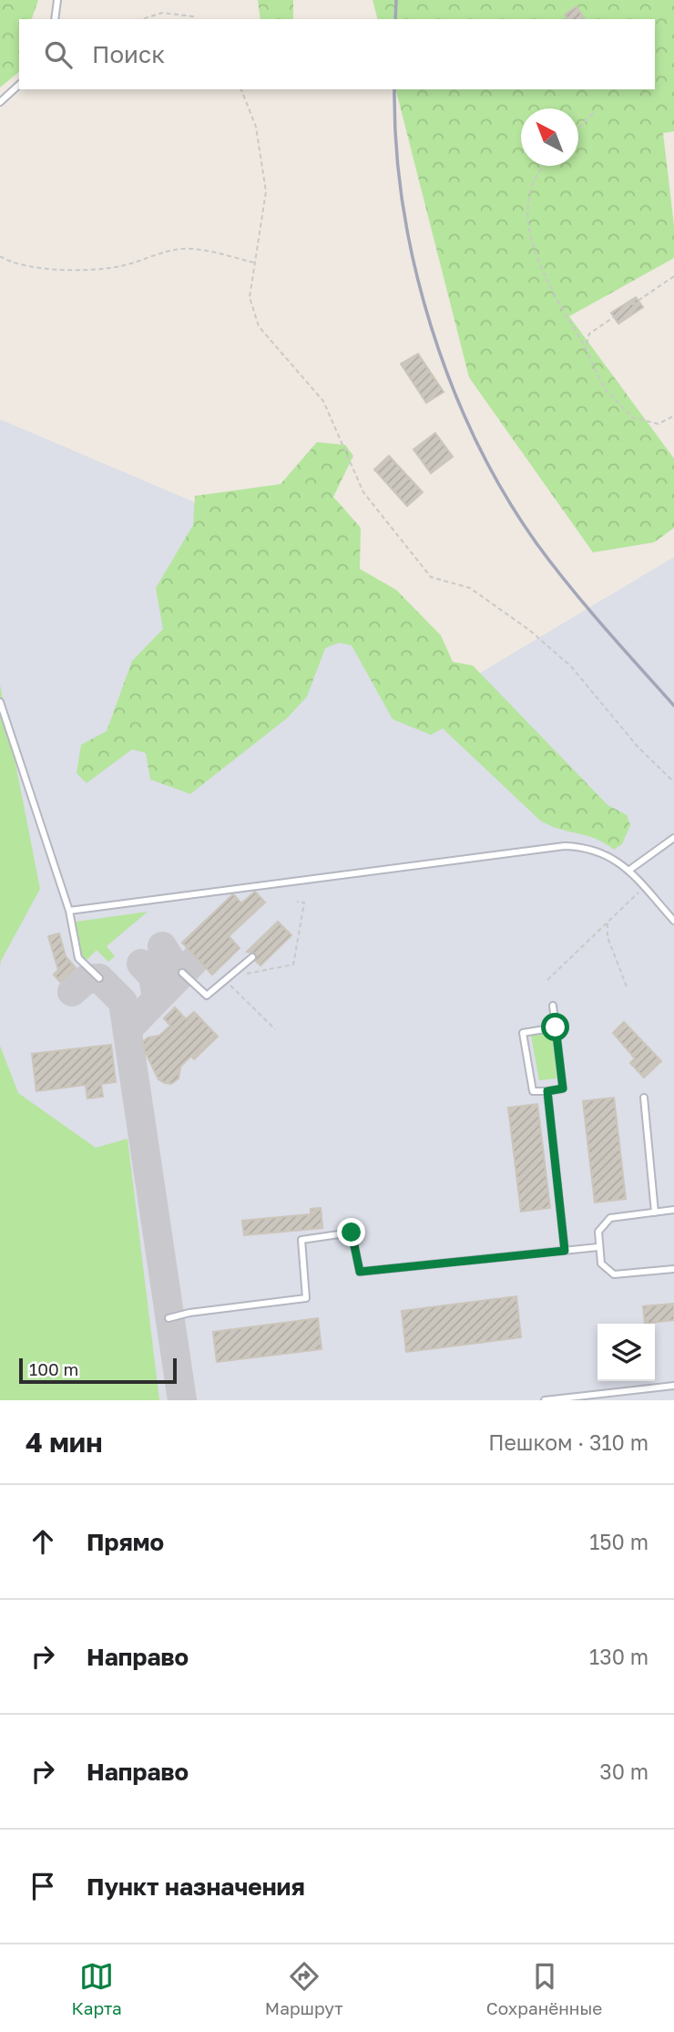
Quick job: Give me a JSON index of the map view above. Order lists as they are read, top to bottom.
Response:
{
  "scale_bar": "100 m",
  "north": "top left",
  "page": {
    "search": "Поиск",
    "scale": "100 m",
    "heading": ["4 мин", "Пешком · 310 m"],
    "list": [
      ["Прямо", "150 m"],
      ["Направо", "130 m"],
      ["Направо", "30 m"],
      "Пункт назначения"
    ],
    "nav": ["Карта", "Маршрут", "Сохранённые"]
  }
}
